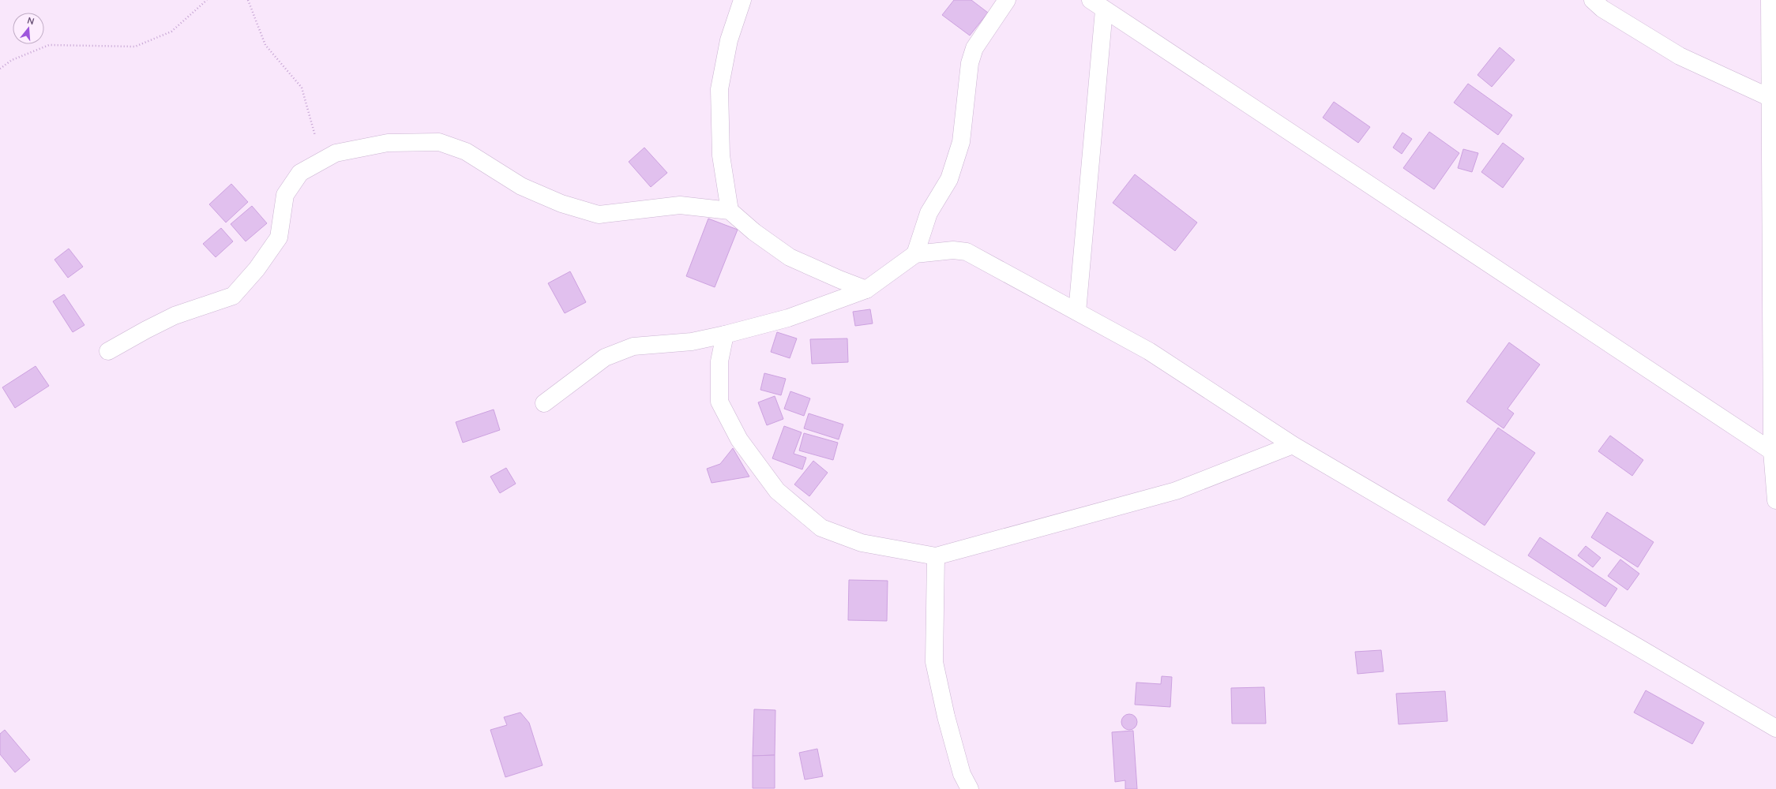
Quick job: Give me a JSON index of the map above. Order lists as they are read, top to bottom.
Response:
{
  "north": "top"
}
